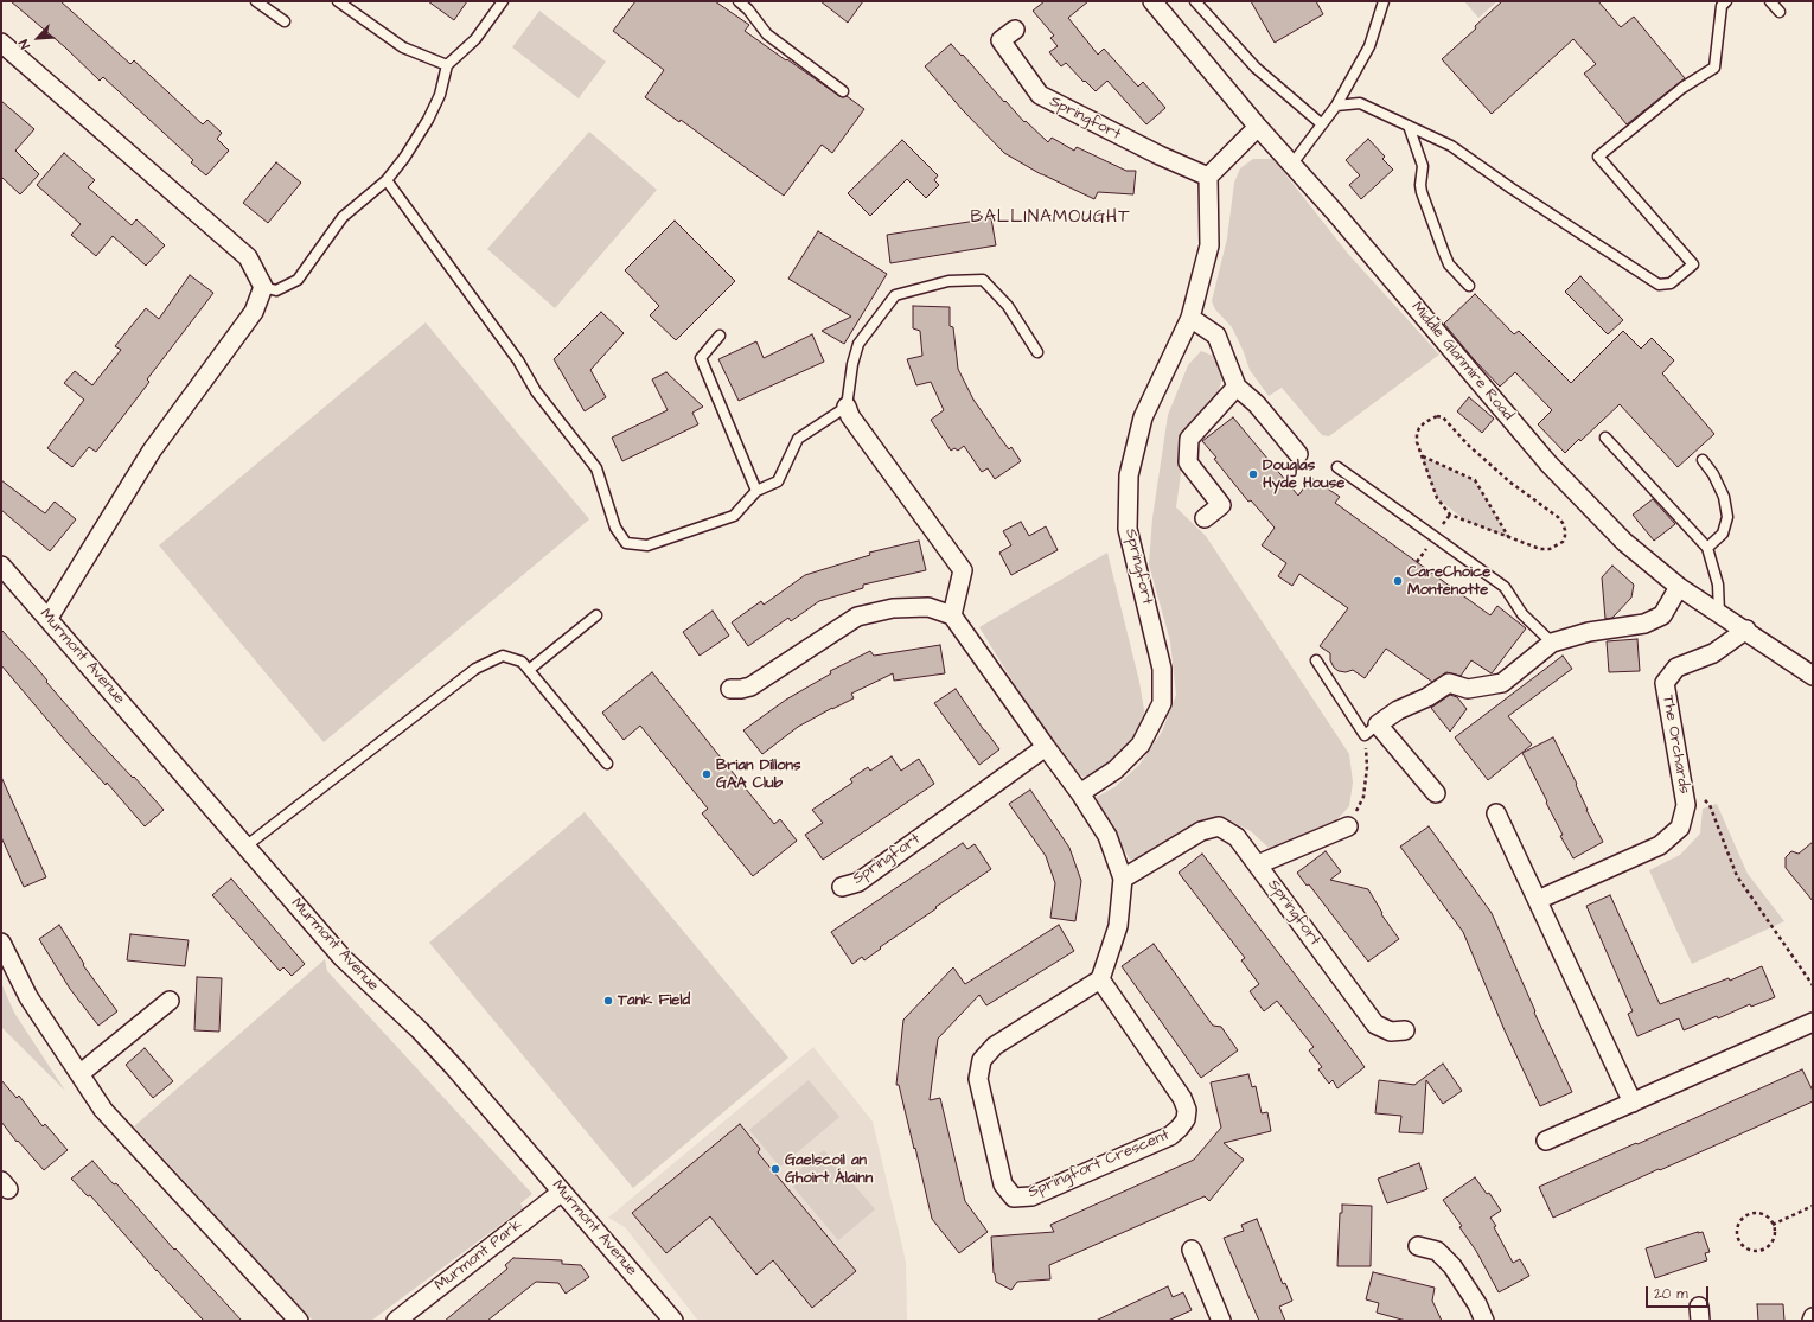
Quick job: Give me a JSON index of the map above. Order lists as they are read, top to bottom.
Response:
{
  "streets": {
    "street": [
      "Springfort",
      "Middle Glanmire Road",
      "Murmont Avenue",
      "The Orchards",
      "Springfort Crescent",
      "Murmont Park"
    ]
  },
  "crossings": [
    ["Middle Glanmire Road", "The Orchards"],
    ["Murmont Avenue", "Murmont Park"]
  ],
  "districts": ["BALLINAMOUGHT"],
  "places": [
    "Douglas Hyde House",
    "CareChoice Montenotte",
    "Brian Dillons GAA Club",
    "Tank Field",
    "Gaelscoil an Ghoirt Álainn"
  ],
  "scale_bar": "20 m",
  "north": "bottom left"
}
